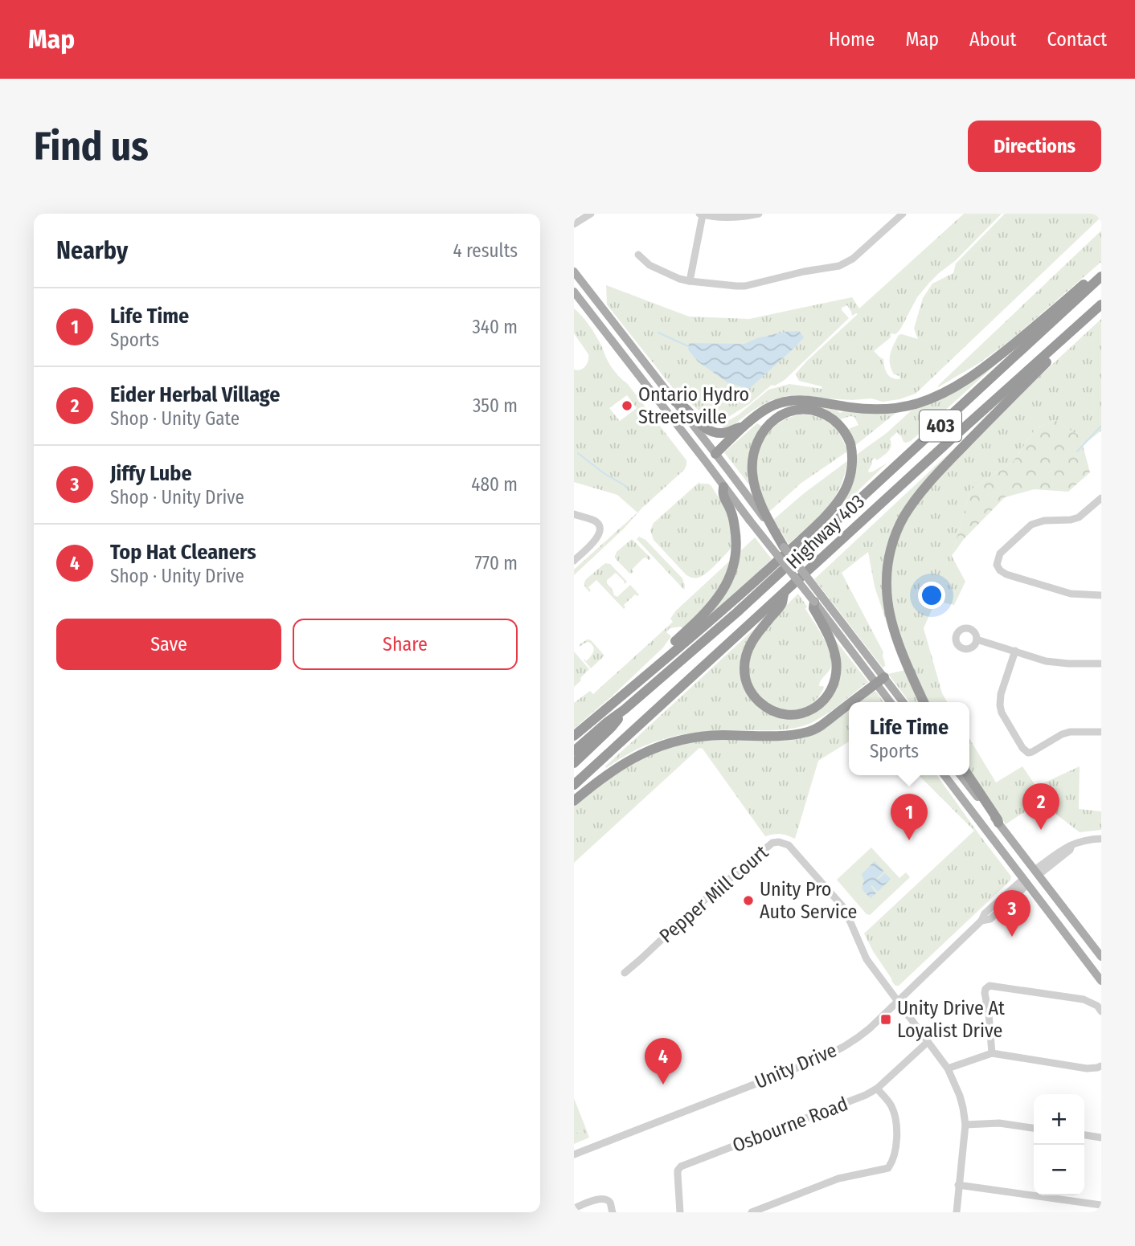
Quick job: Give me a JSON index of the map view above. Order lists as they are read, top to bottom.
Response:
{
  "streets": {
    "highway": ["403", "Highway 403"],
    "street": ["Pepper Mill Court", "Unity Drive", "Osbourne Road"]
  },
  "crossings": [
    ["Pepper Mill Court", "Unity Drive"]
  ],
  "places": {
    "other": ["Ontario Hydro Streetsville", "Unity Pro Auto Service"],
    "transit": ["Unity Drive At Loyalist Drive"]
  },
  "page": {
    "header": "Map",
    "nav": [
      "Home",
      "Map",
      "About",
      "Contact"
    ],
    "buttons": [
      "Directions",
      ["Save", "Share"]
    ],
    "title": "Find us",
    "heading": ["Nearby", "4 results"],
    "list": [
      {
        "mark": "1",
        "name": "Life Time",
        "note": "Sports",
        "value": "340 m"
      },
      {
        "mark": "2",
        "name": "Eider Herbal Village",
        "note": "Shop · Unity Gate",
        "value": "350 m"
      },
      {
        "mark": "3",
        "name": "Jiffy Lube",
        "note": "Shop · Unity Drive",
        "value": "480 m"
      },
      {
        "mark": "4",
        "name": "Top Hat Cleaners",
        "note": "Shop · Unity Drive",
        "value": "770 m"
      }
    ],
    "popup": ["Life Time", "Sports"],
    "pins": [
      "2",
      "1",
      "3",
      "4"
    ],
    "map_buttons": ["+", "−"]
  }
}
